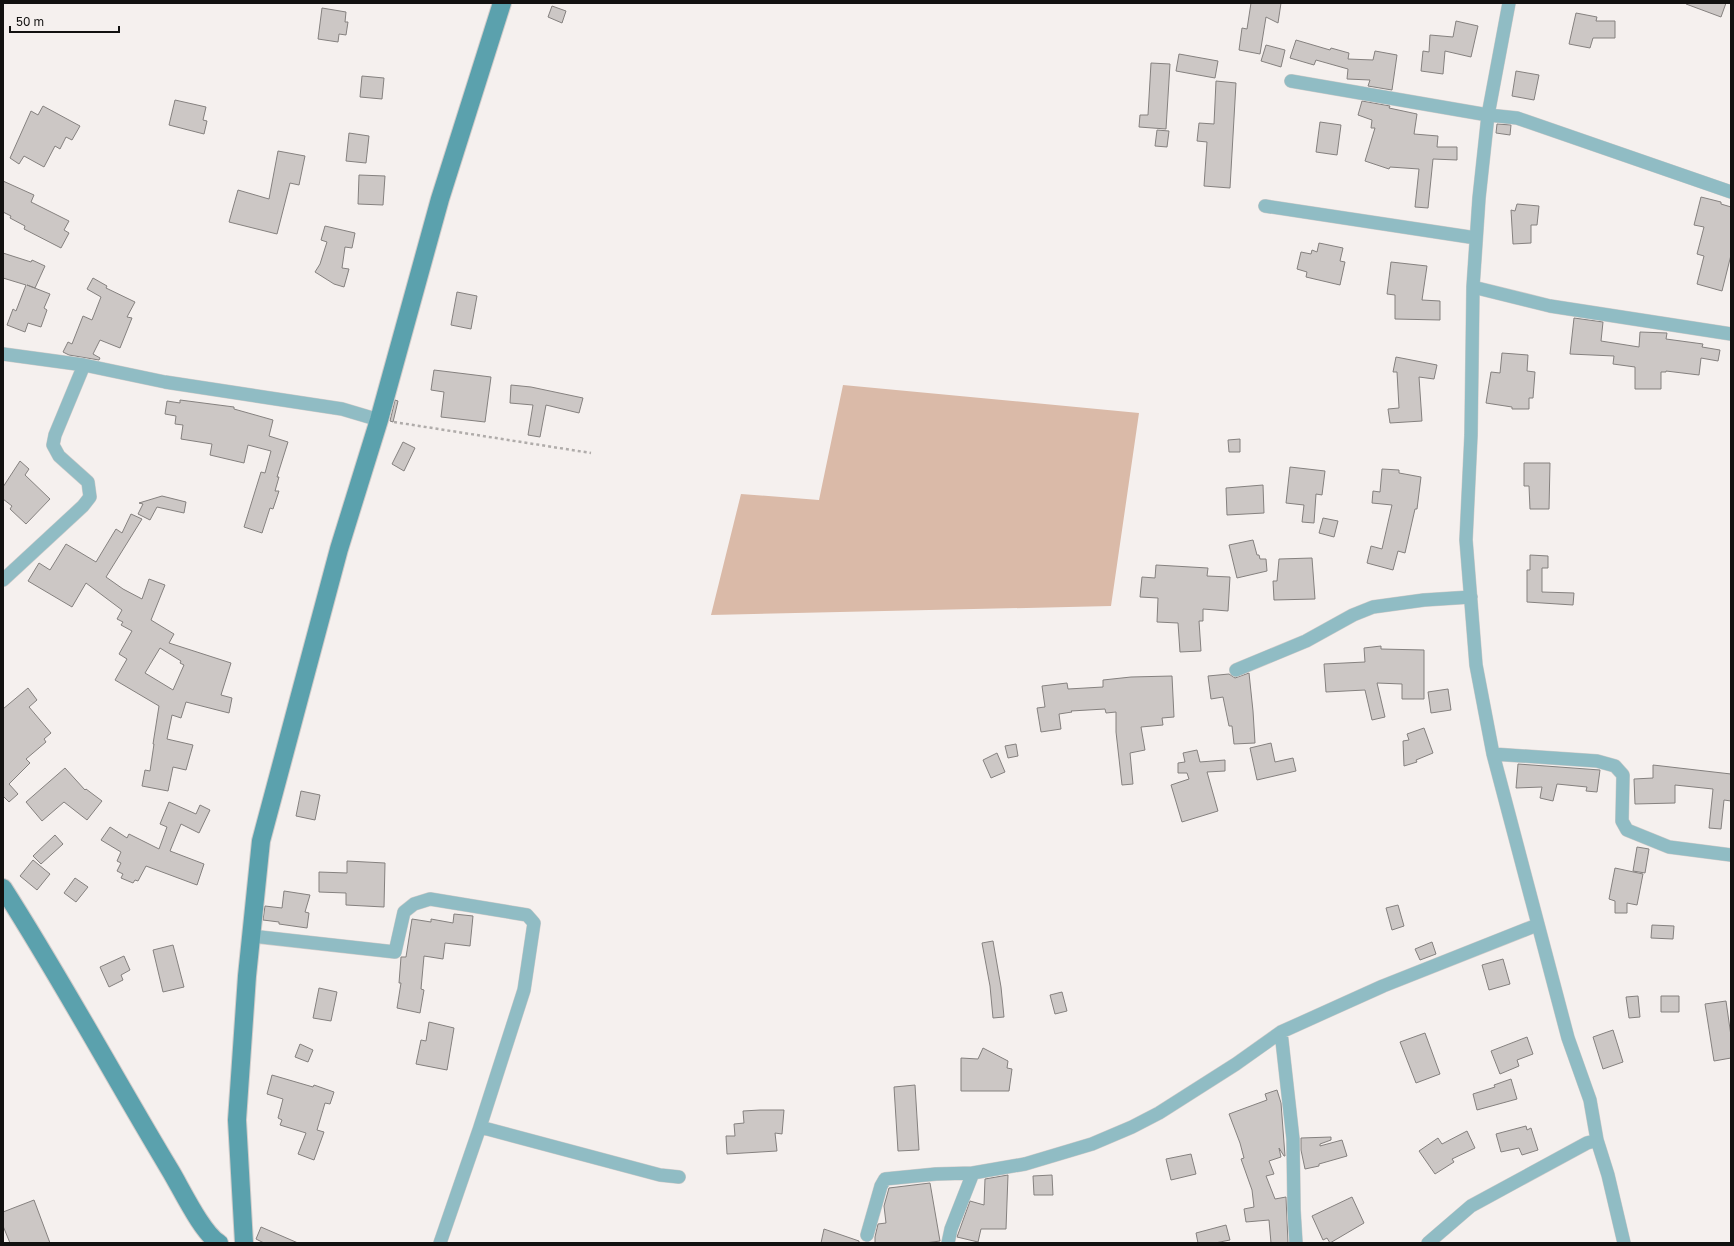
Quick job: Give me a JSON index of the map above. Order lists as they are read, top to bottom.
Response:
{
  "scale_bar": "50 m"
}
